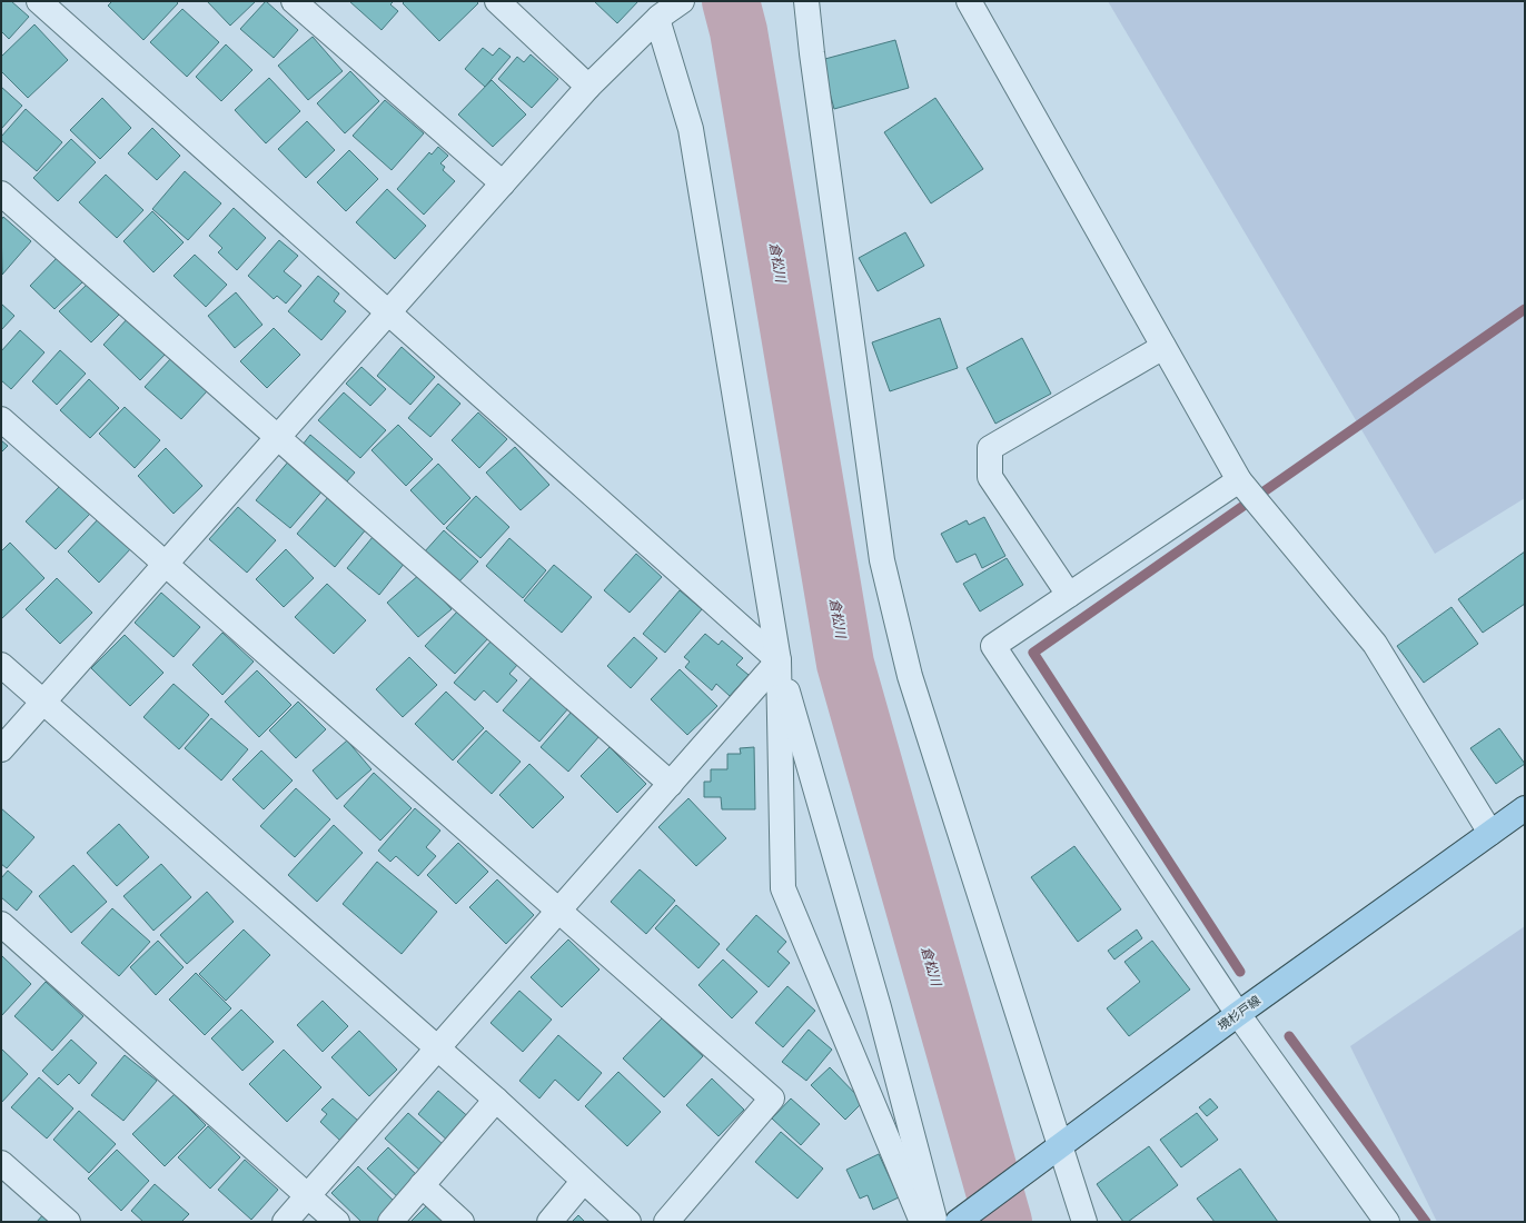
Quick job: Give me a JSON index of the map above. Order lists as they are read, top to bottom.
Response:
{
  "streets": {
    "main road": ["境杉戸線"]
  },
  "water": ["倉松川"]
}
